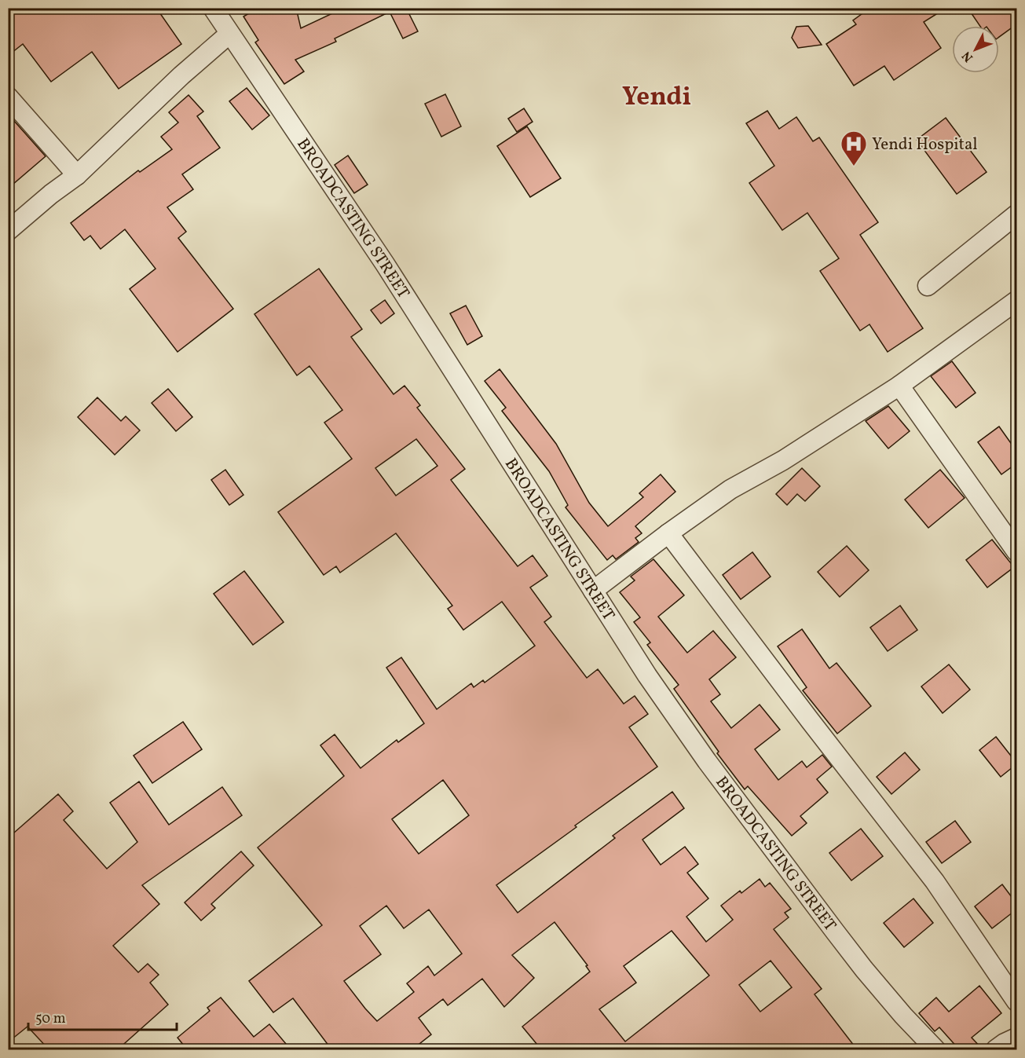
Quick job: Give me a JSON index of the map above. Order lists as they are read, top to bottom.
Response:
{
  "streets": {
    "street": ["BROADCASTING STREET"]
  },
  "districts": ["Yendi"],
  "places": {
    "hospital": ["Yendi Hospital"]
  },
  "scale_bar": "50 m",
  "north": "bottom left"
}
